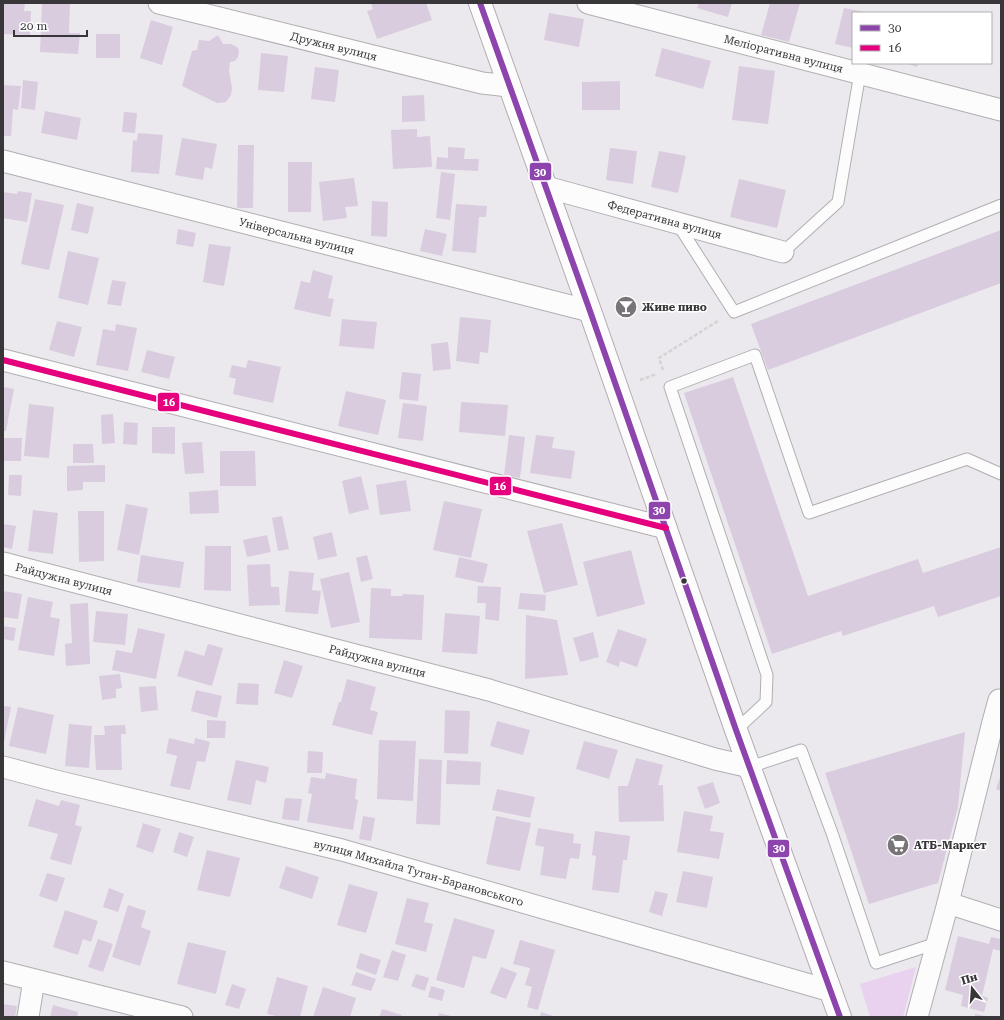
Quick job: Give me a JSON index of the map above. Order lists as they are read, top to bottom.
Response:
{
  "streets": {
    "street": [
      "Дружня вулиця",
      "Меліоративна вулиця",
      "Федеративна вулиця",
      "Універсальна вулиця",
      "Райдужна вулиця",
      "вулиця Михайла Туган-Барановського"
    ]
  },
  "places": {
    "bar": ["Живе пиво"],
    "supermarket": ["АТБ-Маркет"]
  },
  "lines": ["transit line 30", "transit line 16"],
  "legend": ["30", "16"],
  "scale_bar": "20 m",
  "north": "top"
}
